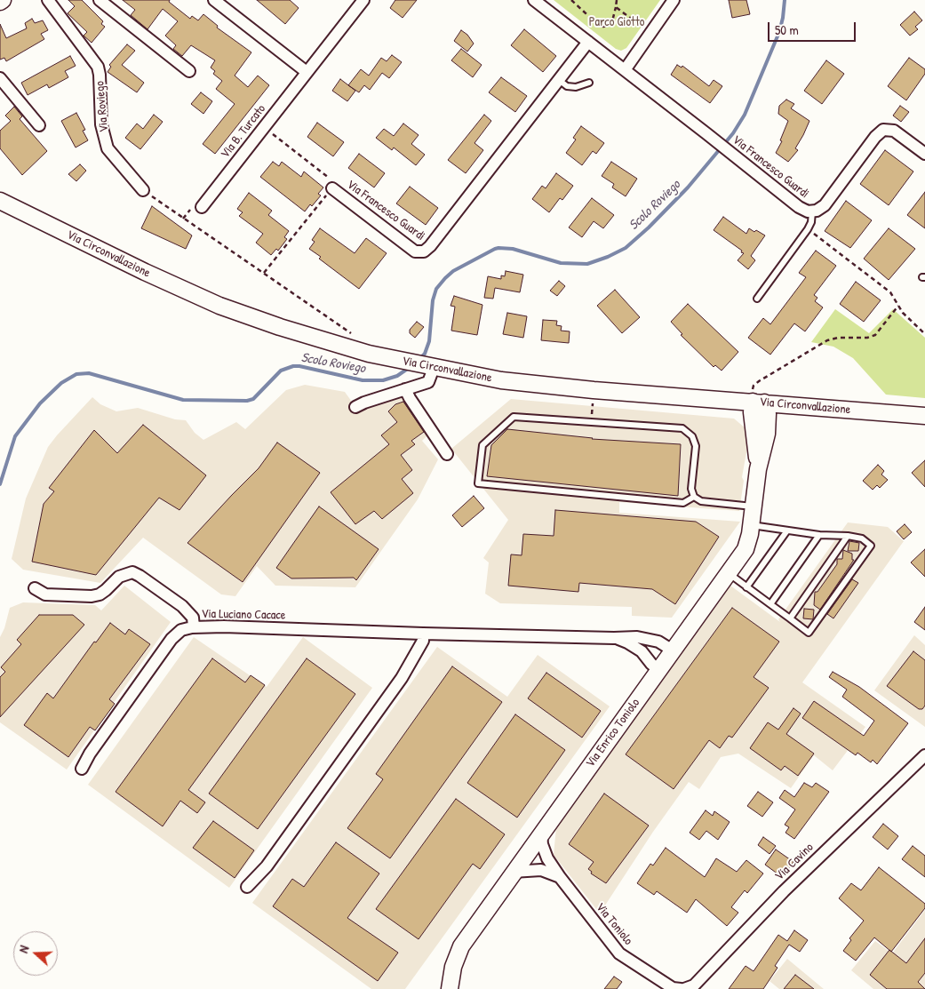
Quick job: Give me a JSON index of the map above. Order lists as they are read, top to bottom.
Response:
{
  "streets": {
    "main road": ["Via Circonvallazione", "Via Enrico Toniolo"],
    "street": [
      "Via Roviego",
      "Via B. Turcato",
      "Via Francesco Guardi",
      "Via Luciano Cacace",
      "Via Cavino",
      "Via Toniolo"
    ]
  },
  "crossings": [
    ["Via Circonvallazione", "Via Enrico Toniolo"],
    ["Via Luciano Cacace", "Via Enrico Toniolo"],
    ["Via Enrico Toniolo", "Via Toniolo"],
    ["Via Cavino", "Via Toniolo"]
  ],
  "water": ["Scolo Roviego"],
  "parks": ["Parco Giotto"],
  "scale_bar": "50 m",
  "north": "left"
}
